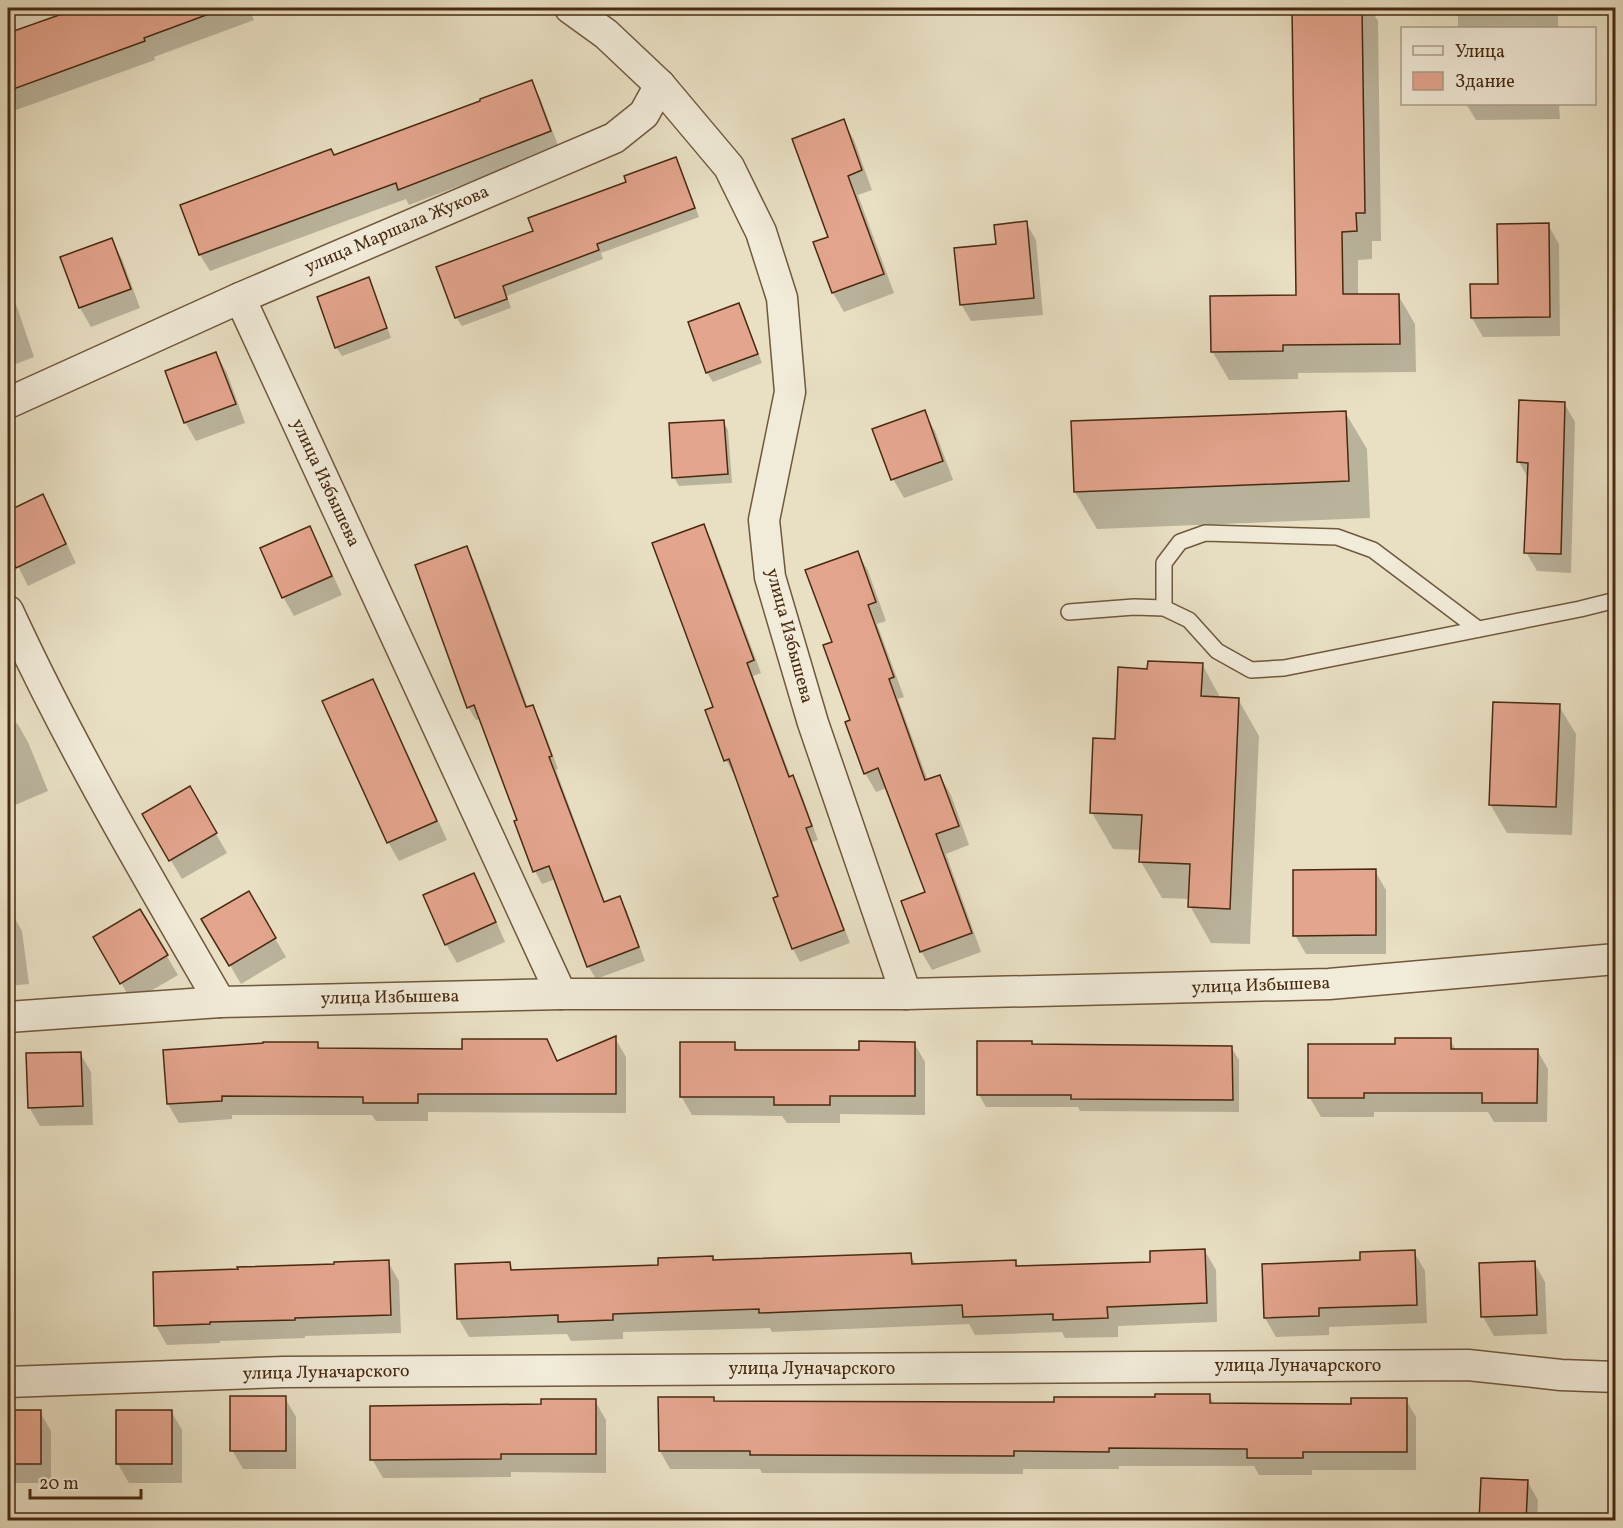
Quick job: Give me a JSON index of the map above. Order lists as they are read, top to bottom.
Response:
{
  "streets": {
    "street": ["улица Маршала Жукова", "улица Избышева", "улица Луначарского"]
  },
  "crossings": [
    ["улица Маршала Жукова", "улица Избышева"]
  ],
  "legend": ["Улица", "Здание"],
  "scale_bar": "20 m"
}
